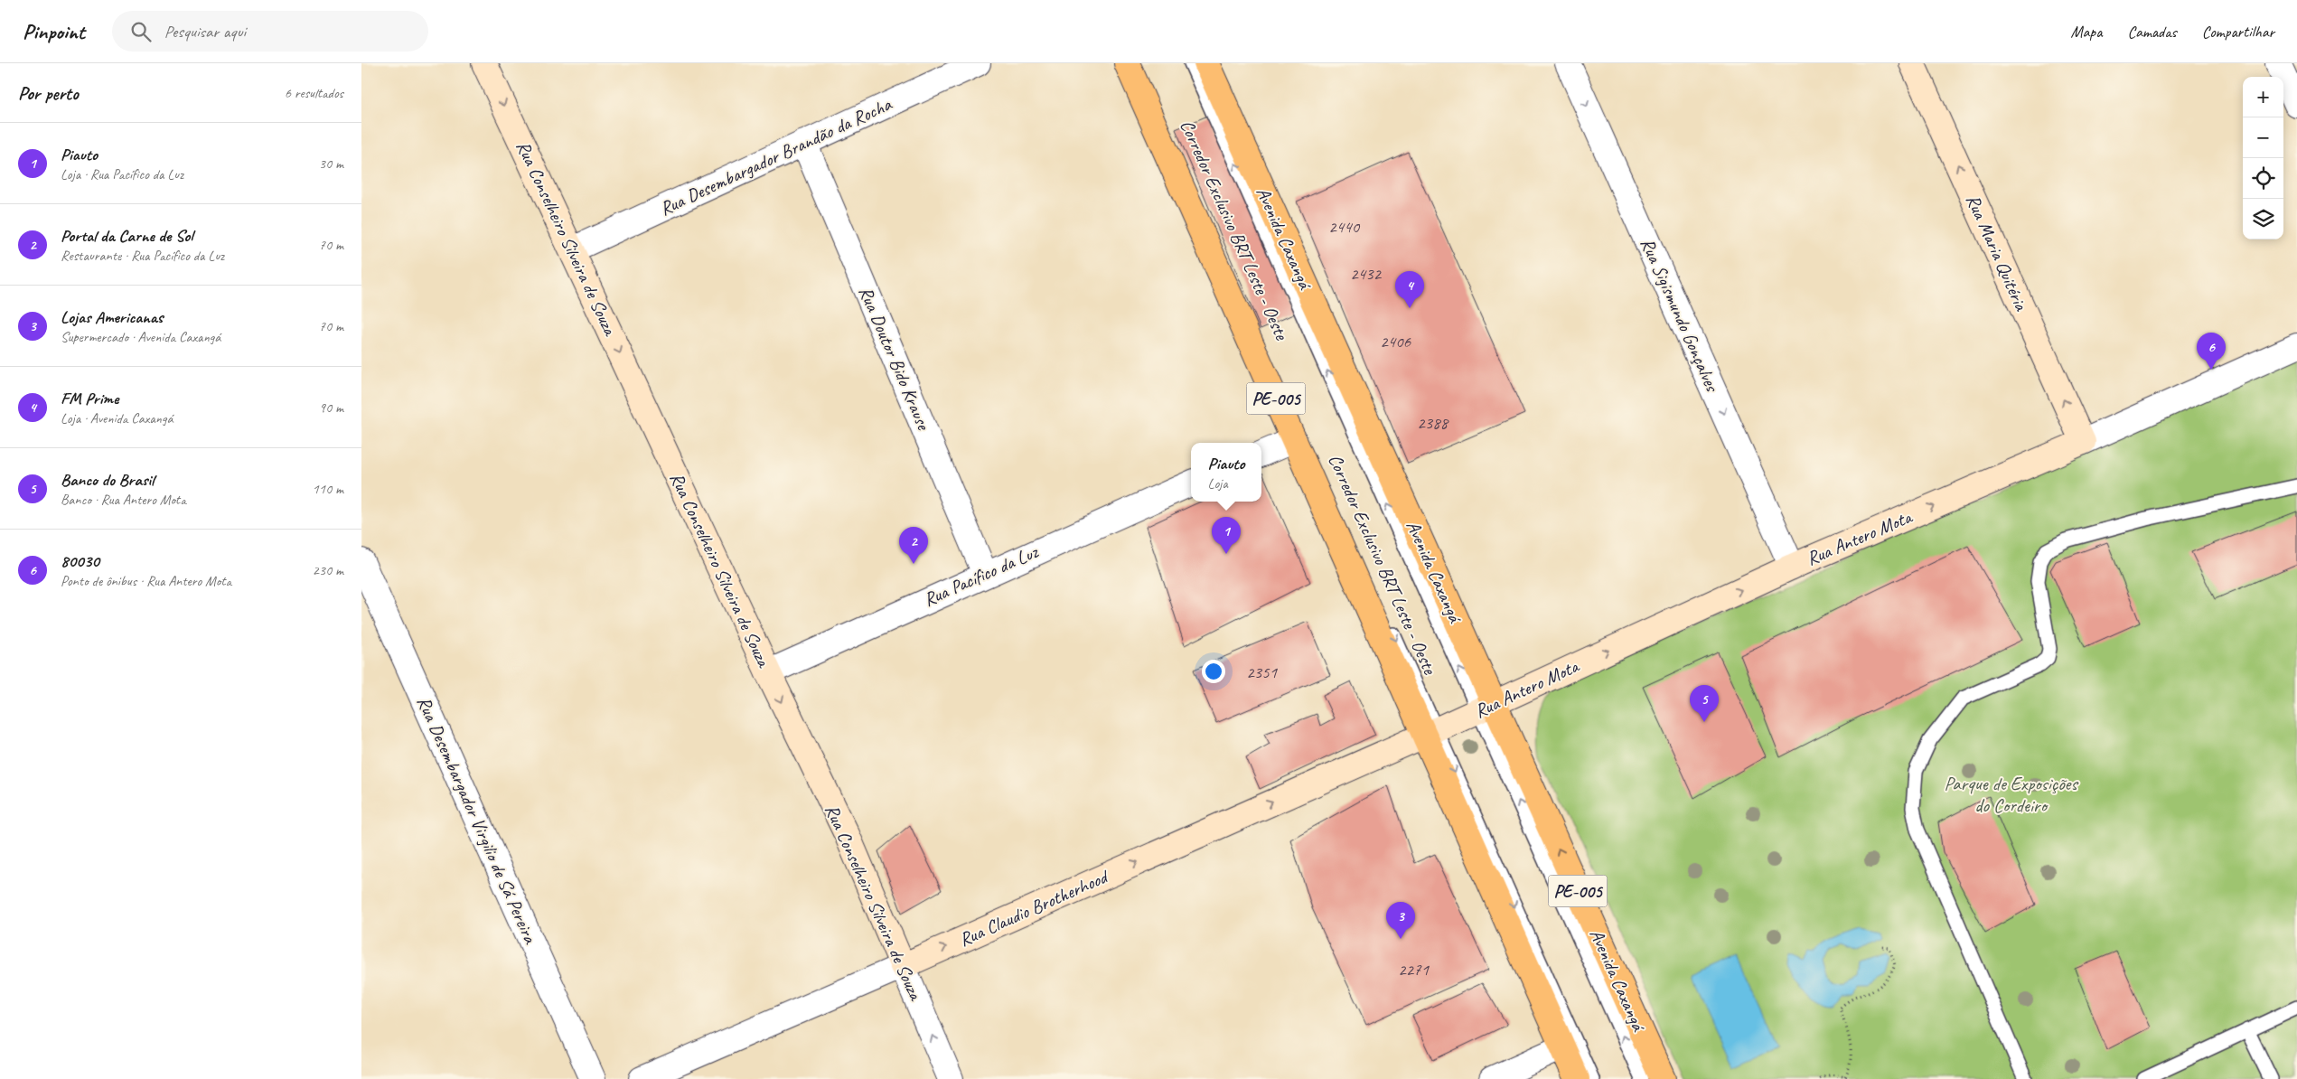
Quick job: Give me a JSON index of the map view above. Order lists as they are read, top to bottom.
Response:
{
  "streets": {
    "main road": ["Avenida Caxangá", "PE-005"],
    "street": [
      "Rua Desembargador Brandão da Rocha",
      "Rua Conselheiro Silveira de Souza",
      "Rua Maria Quitéria",
      "Rua Sigismundo Gonçalves",
      "Rua Doutor Bido Krause",
      "Rua Antero Mota",
      "Rua Pacífico da Luz",
      "Rua Desembargador Virgilio de Sá Pereira",
      "Rua Claudio Brotherhood"
    ],
    "lane": ["Corredor Exclusivo BRT Leste - Oeste"]
  },
  "crossings": [
    ["Rua Desembargador Brandão da Rocha", "Rua Conselheiro Silveira de Souza"],
    ["Rua Desembargador Brandão da Rocha", "Rua Doutor Bido Krause"],
    ["Corredor Exclusivo BRT Leste - Oeste", "Avenida Caxangá"],
    ["Corredor Exclusivo BRT Leste - Oeste", "PE-005"],
    ["Corredor Exclusivo BRT Leste - Oeste", "Rua Antero Mota"],
    ["Corredor Exclusivo BRT Leste - Oeste", "Rua Claudio Brotherhood"],
    ["Rua Conselheiro Silveira de Souza", "Rua Pacífico da Luz"],
    ["Rua Conselheiro Silveira de Souza", "Rua Claudio Brotherhood"],
    ["Avenida Caxangá", "Rua Antero Mota"],
    ["Rua Maria Quitéria", "Rua Antero Mota"],
    ["Rua Sigismundo Gonçalves", "Rua Antero Mota"],
    ["Rua Doutor Bido Krause", "Rua Pacífico da Luz"],
    ["PE-005", "Rua Antero Mota"],
    ["PE-005", "Rua Claudio Brotherhood"],
    ["Rua Antero Mota", "Rua Claudio Brotherhood"]
  ],
  "one_way": [
    "Rua Maria Quitéria",
    "Rua Sigismundo Gonçalves",
    "Rua Antero Mota",
    "Rua Claudio Brotherhood"
  ],
  "parks": ["Parque de Exposições do Cordeiro"],
  "house_numbers": [
    "2440",
    "2432",
    "2406",
    "2388",
    "2351",
    "2271"
  ],
  "page": {
    "header": "Pinpoint",
    "search": "Pesquisar aqui",
    "nav": ["Mapa", "Camadas", "Compartilhar"],
    "heading": ["Por perto", "6 resultados"],
    "map_buttons": ["+", "−"],
    "list": [
      {
        "mark": "1",
        "name": "Piauto",
        "note": "Loja · Rua Pacífico da Luz",
        "value": "30 m"
      },
      {
        "mark": "2",
        "name": "Portal da Carne de Sol",
        "note": "Restaurante · Rua Pacífico da Luz",
        "value": "70 m"
      },
      {
        "mark": "3",
        "name": "Lojas Americanas",
        "note": "Supermercado · Avenida Caxangá",
        "value": "70 m"
      },
      {
        "mark": "4",
        "name": "FM Prime",
        "note": "Loja · Avenida Caxangá",
        "value": "90 m"
      },
      {
        "mark": "5",
        "name": "Banco do Brasil",
        "note": "Banco · Rua Antero Mota",
        "value": "110 m"
      },
      {
        "mark": "6",
        "name": "80030",
        "note": "Ponto de ônibus · Rua Antero Mota",
        "value": "230 m"
      }
    ],
    "pins": [
      "4",
      "6",
      "1",
      "2",
      "5",
      "3"
    ],
    "popup": ["Piauto", "Loja"]
  }
}
